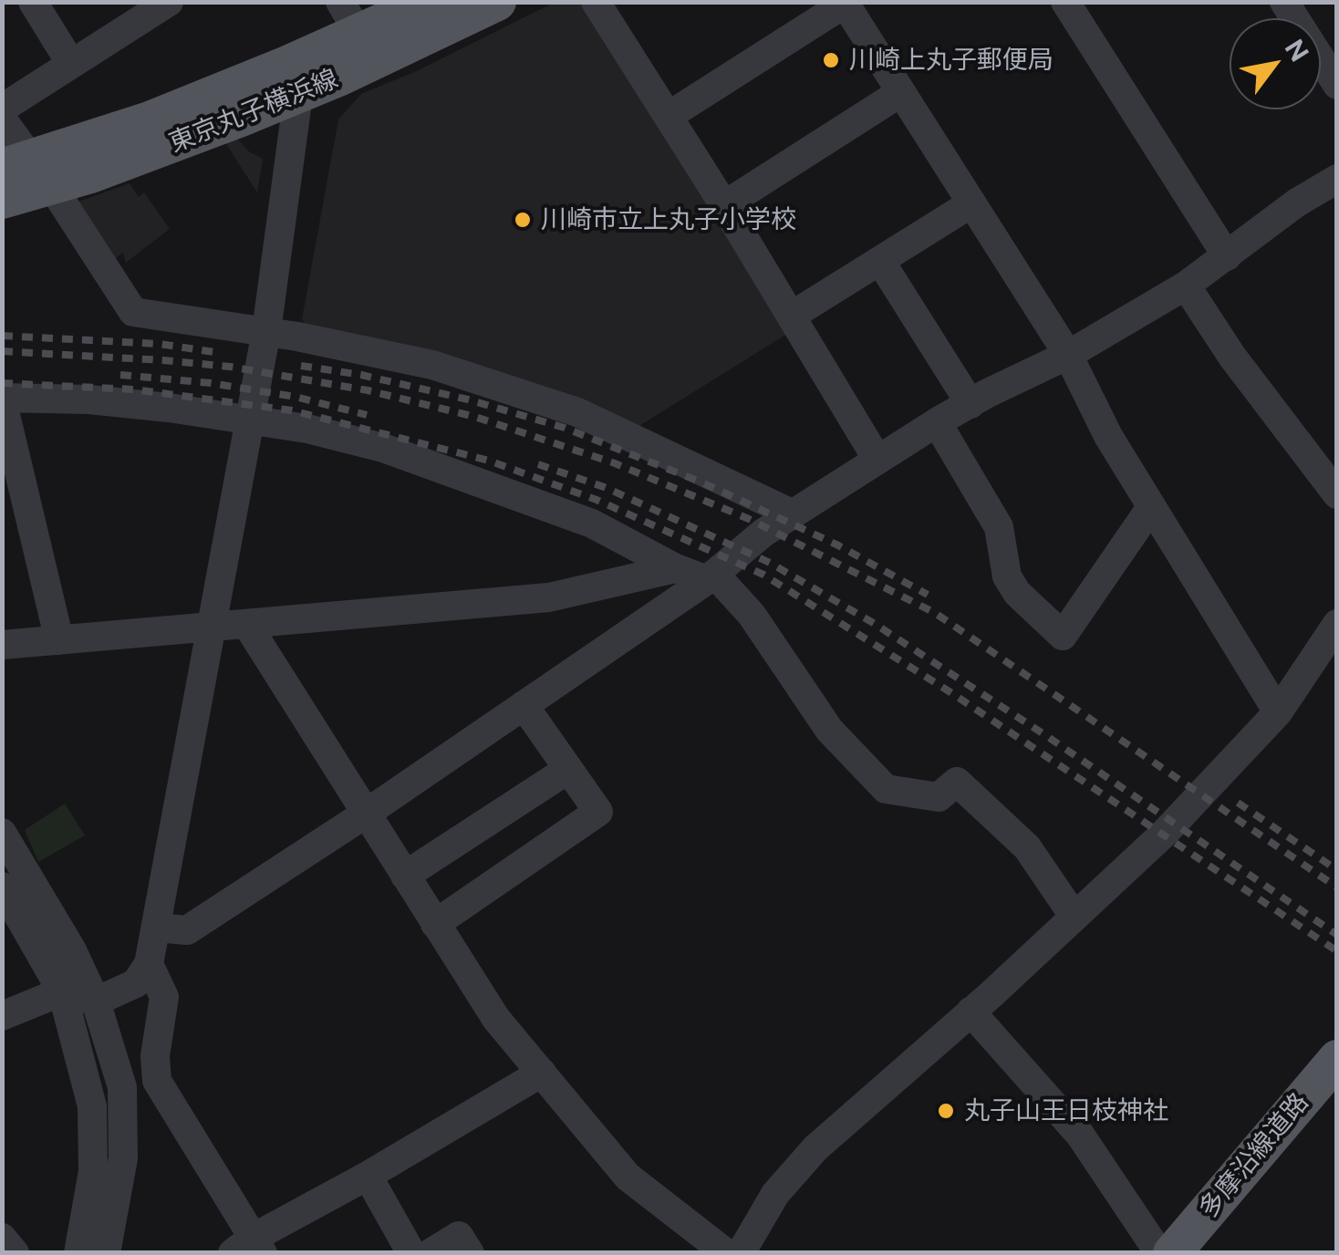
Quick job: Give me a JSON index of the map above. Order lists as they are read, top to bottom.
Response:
{
  "streets": {
    "main road": ["東京丸子横浜線", "多摩沿線道路"]
  },
  "places": ["川崎上丸子郵便局", "川崎市立上丸子小学校", "丸子山王日枝神社"],
  "north": "top right"
}
